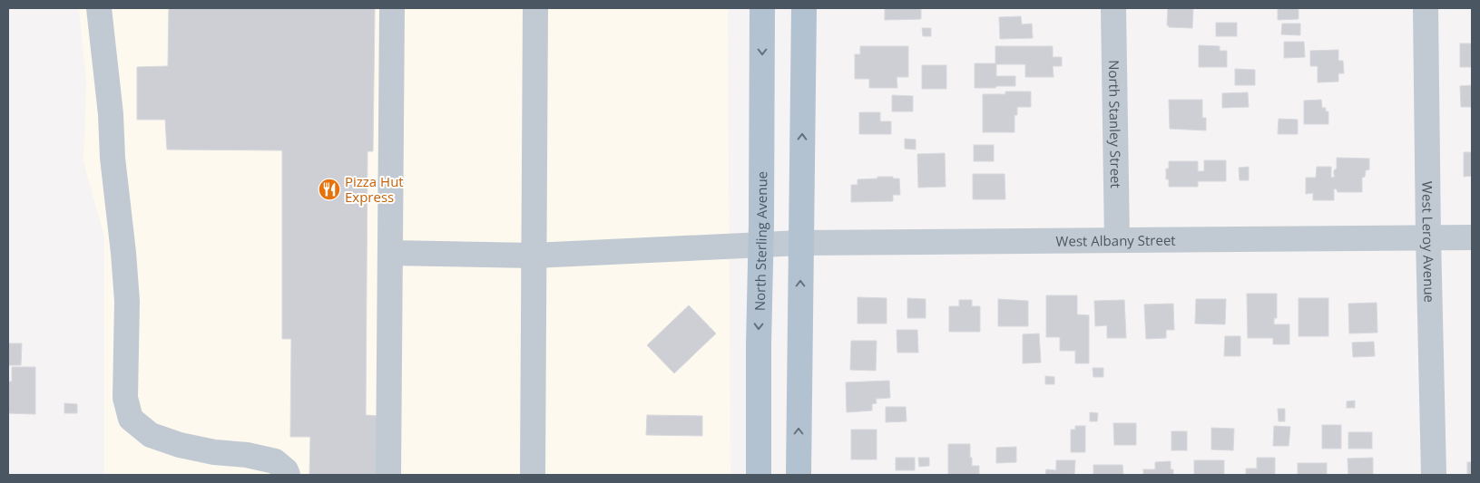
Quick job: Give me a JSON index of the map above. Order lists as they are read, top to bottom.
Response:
{
  "streets": {
    "main road": ["North Sterling Avenue"],
    "street": ["North Stanley Street", "West Albany Street", "West Leroy Avenue"]
  },
  "crossings": [
    ["North Stanley Street", "West Albany Street"],
    ["West Albany Street", "North Sterling Avenue"],
    ["West Albany Street", "West Leroy Avenue"]
  ],
  "places": {
    "restaurant": ["Pizza Hut Express"]
  }
}
